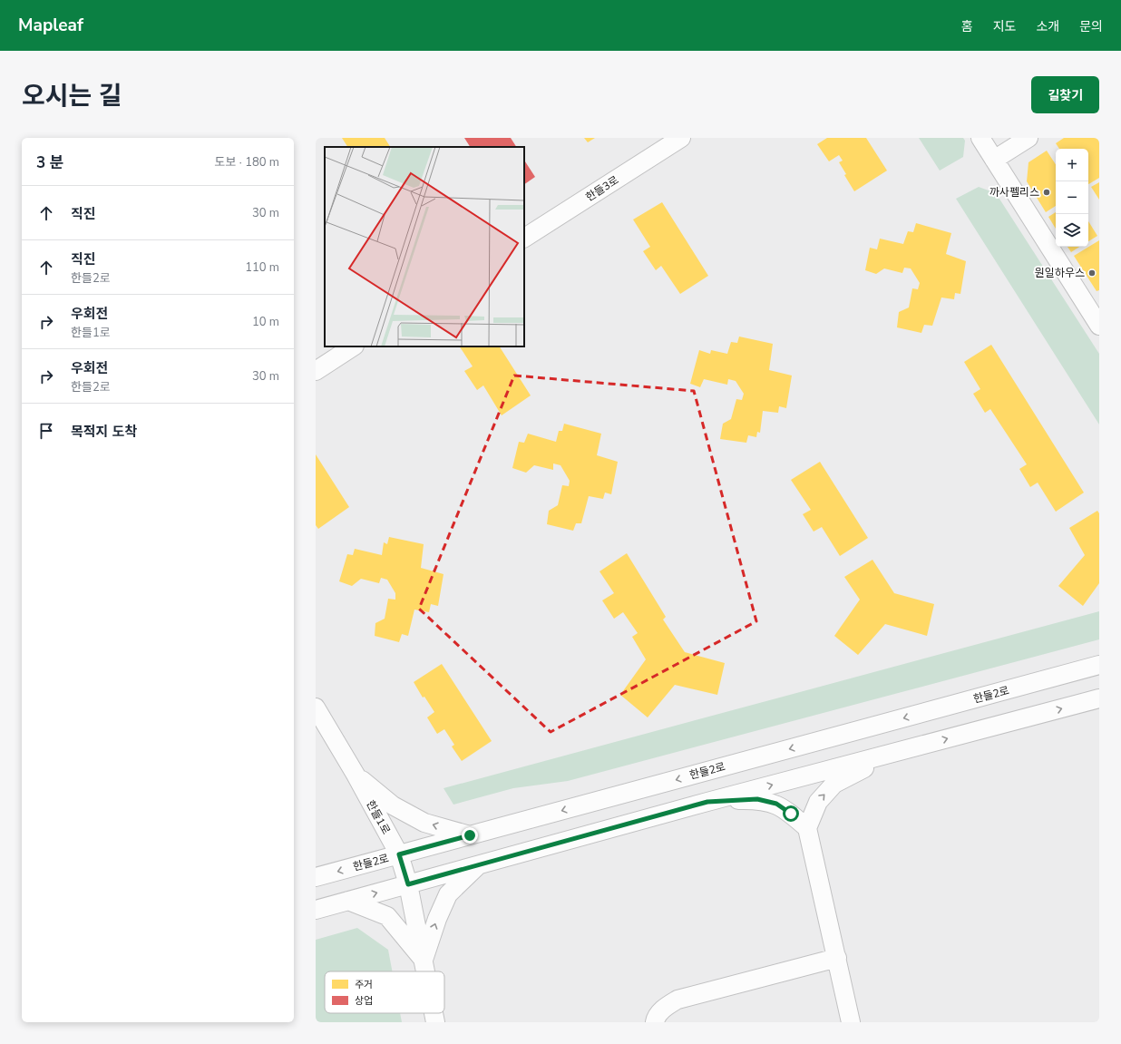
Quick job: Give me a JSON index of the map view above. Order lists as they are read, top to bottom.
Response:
{
  "streets": {
    "street": ["한들3로", "한들2로", "한들1로"]
  },
  "crossings": [
    ["한들2로", "한들1로"]
  ],
  "places": ["까사펠리스", "원일하우스"],
  "legend": ["주거", "상업"],
  "page": {
    "header": "Mapleaf",
    "nav": [
      "홈",
      "지도",
      "소개",
      "문의"
    ],
    "title": "오시는 길",
    "buttons": "길찾기",
    "heading": ["3 분", "도보 · 180 m"],
    "map_buttons": ["+", "−"],
    "list": [
      ["직진", "30 m"],
      ["직진", "한들2로", "110 m"],
      ["우회전", "한들1로", "10 m"],
      ["우회전", "한들2로", "30 m"],
      "목적지 도착"
    ]
  }
}
